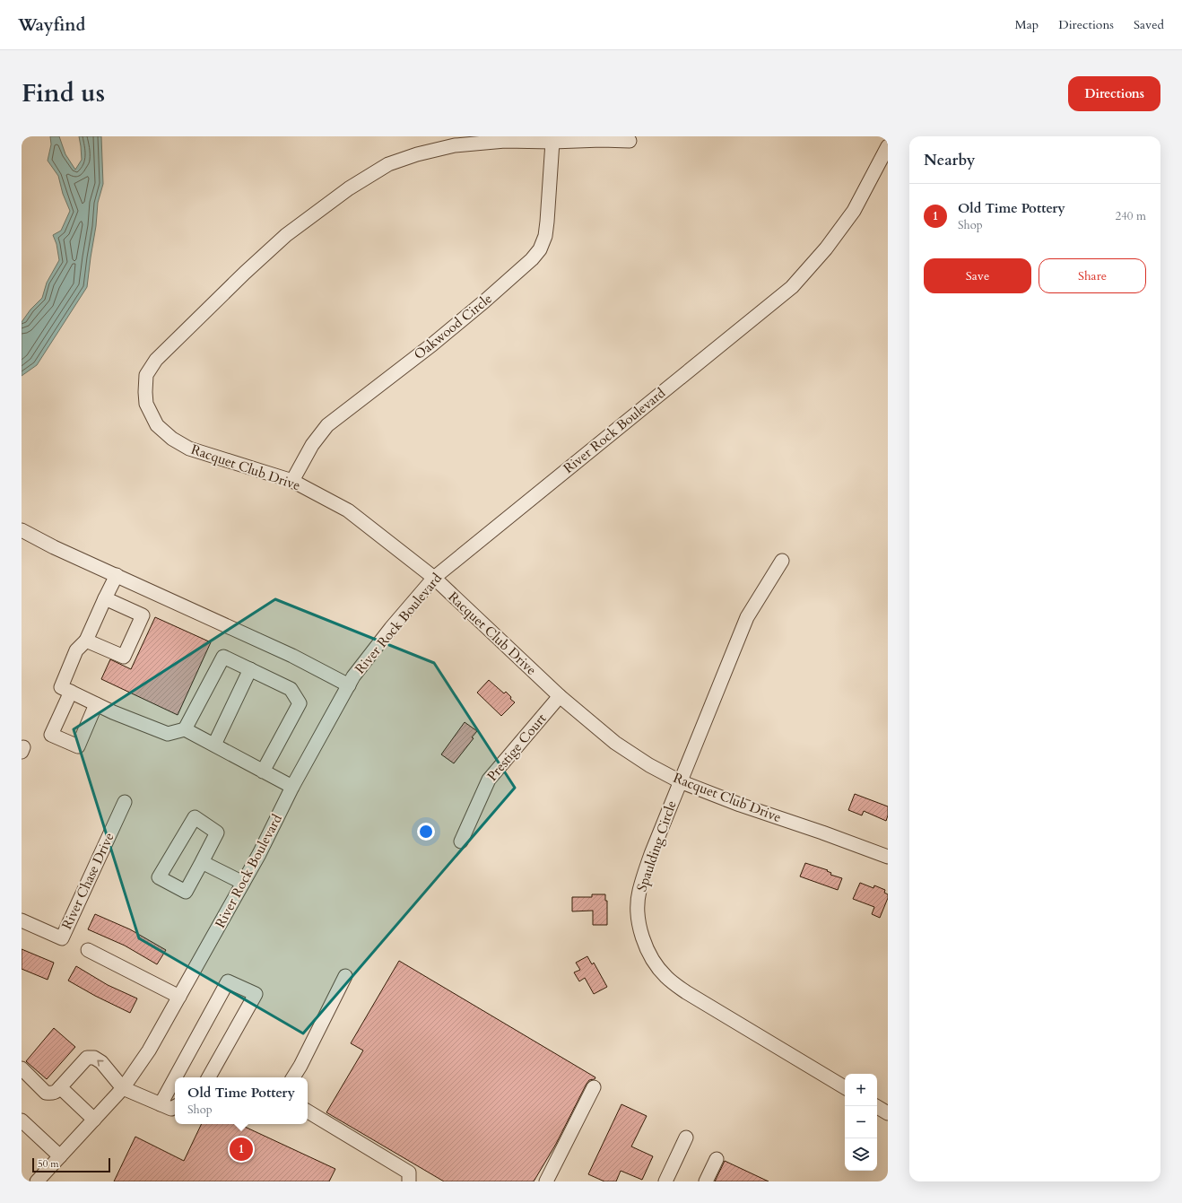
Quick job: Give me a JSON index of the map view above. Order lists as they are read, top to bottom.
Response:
{
  "streets": {
    "street": [
      "Oakwood Circle",
      "River Rock Boulevard",
      "Racquet Club Drive",
      "Prestige Court",
      "Spaulding Circle",
      "River Chase Drive"
    ]
  },
  "crossings": [
    ["Oakwood Circle", "Racquet Club Drive"],
    ["River Rock Boulevard", "Racquet Club Drive"],
    ["Racquet Club Drive", "Prestige Court"],
    ["Racquet Club Drive", "Spaulding Circle"]
  ],
  "scale_bar": "50 m",
  "page": {
    "header": "Wayfind",
    "nav": ["Map", "Directions", "Saved"],
    "title": "Find us",
    "buttons": [
      "Directions",
      ["Save", "Share"]
    ],
    "heading": "Nearby",
    "list": [
      {
        "mark": "1",
        "name": "Old Time Pottery",
        "note": "Shop",
        "value": "240 m"
      }
    ],
    "map_buttons": ["+", "−"],
    "popup": ["Old Time Pottery", "Shop"],
    "pins": "1",
    "scale": "50 m"
  }
}
